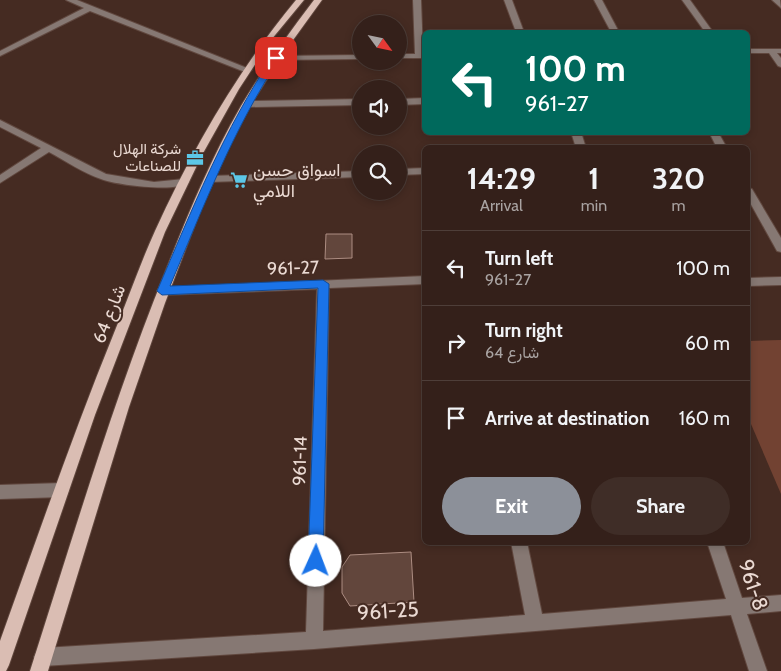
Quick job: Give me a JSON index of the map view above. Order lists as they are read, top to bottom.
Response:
{
  "streets": {
    "main road": ["شارع 64"],
    "street": [
      "961-27",
      "961-14",
      "961-8",
      "961-25"
    ]
  },
  "crossings": [
    ["961-27", "961-14"],
    ["961-14", "961-25"],
    ["961-8", "961-25"]
  ],
  "places": {
    "office": ["شركة الهلال للصناعات"],
    "supermarket": ["اسواق حسن اللامي"]
  },
  "north": "bottom right",
  "page": {
    "turn": ["100 m", "961-27"],
    "eta": [
      "14:29",
      "Arrival",
      "1",
      "min",
      "320",
      "m"
    ],
    "list": [
      {
        "name": "Turn left",
        "note": "961-27",
        "value": "100 m"
      },
      {
        "name": "Turn right",
        "note": "شارع 64",
        "value": "60 m"
      },
      {
        "name": "Arrive at destination",
        "value": "160 m"
      }
    ],
    "buttons": ["Exit", "Share"]
  }
}
